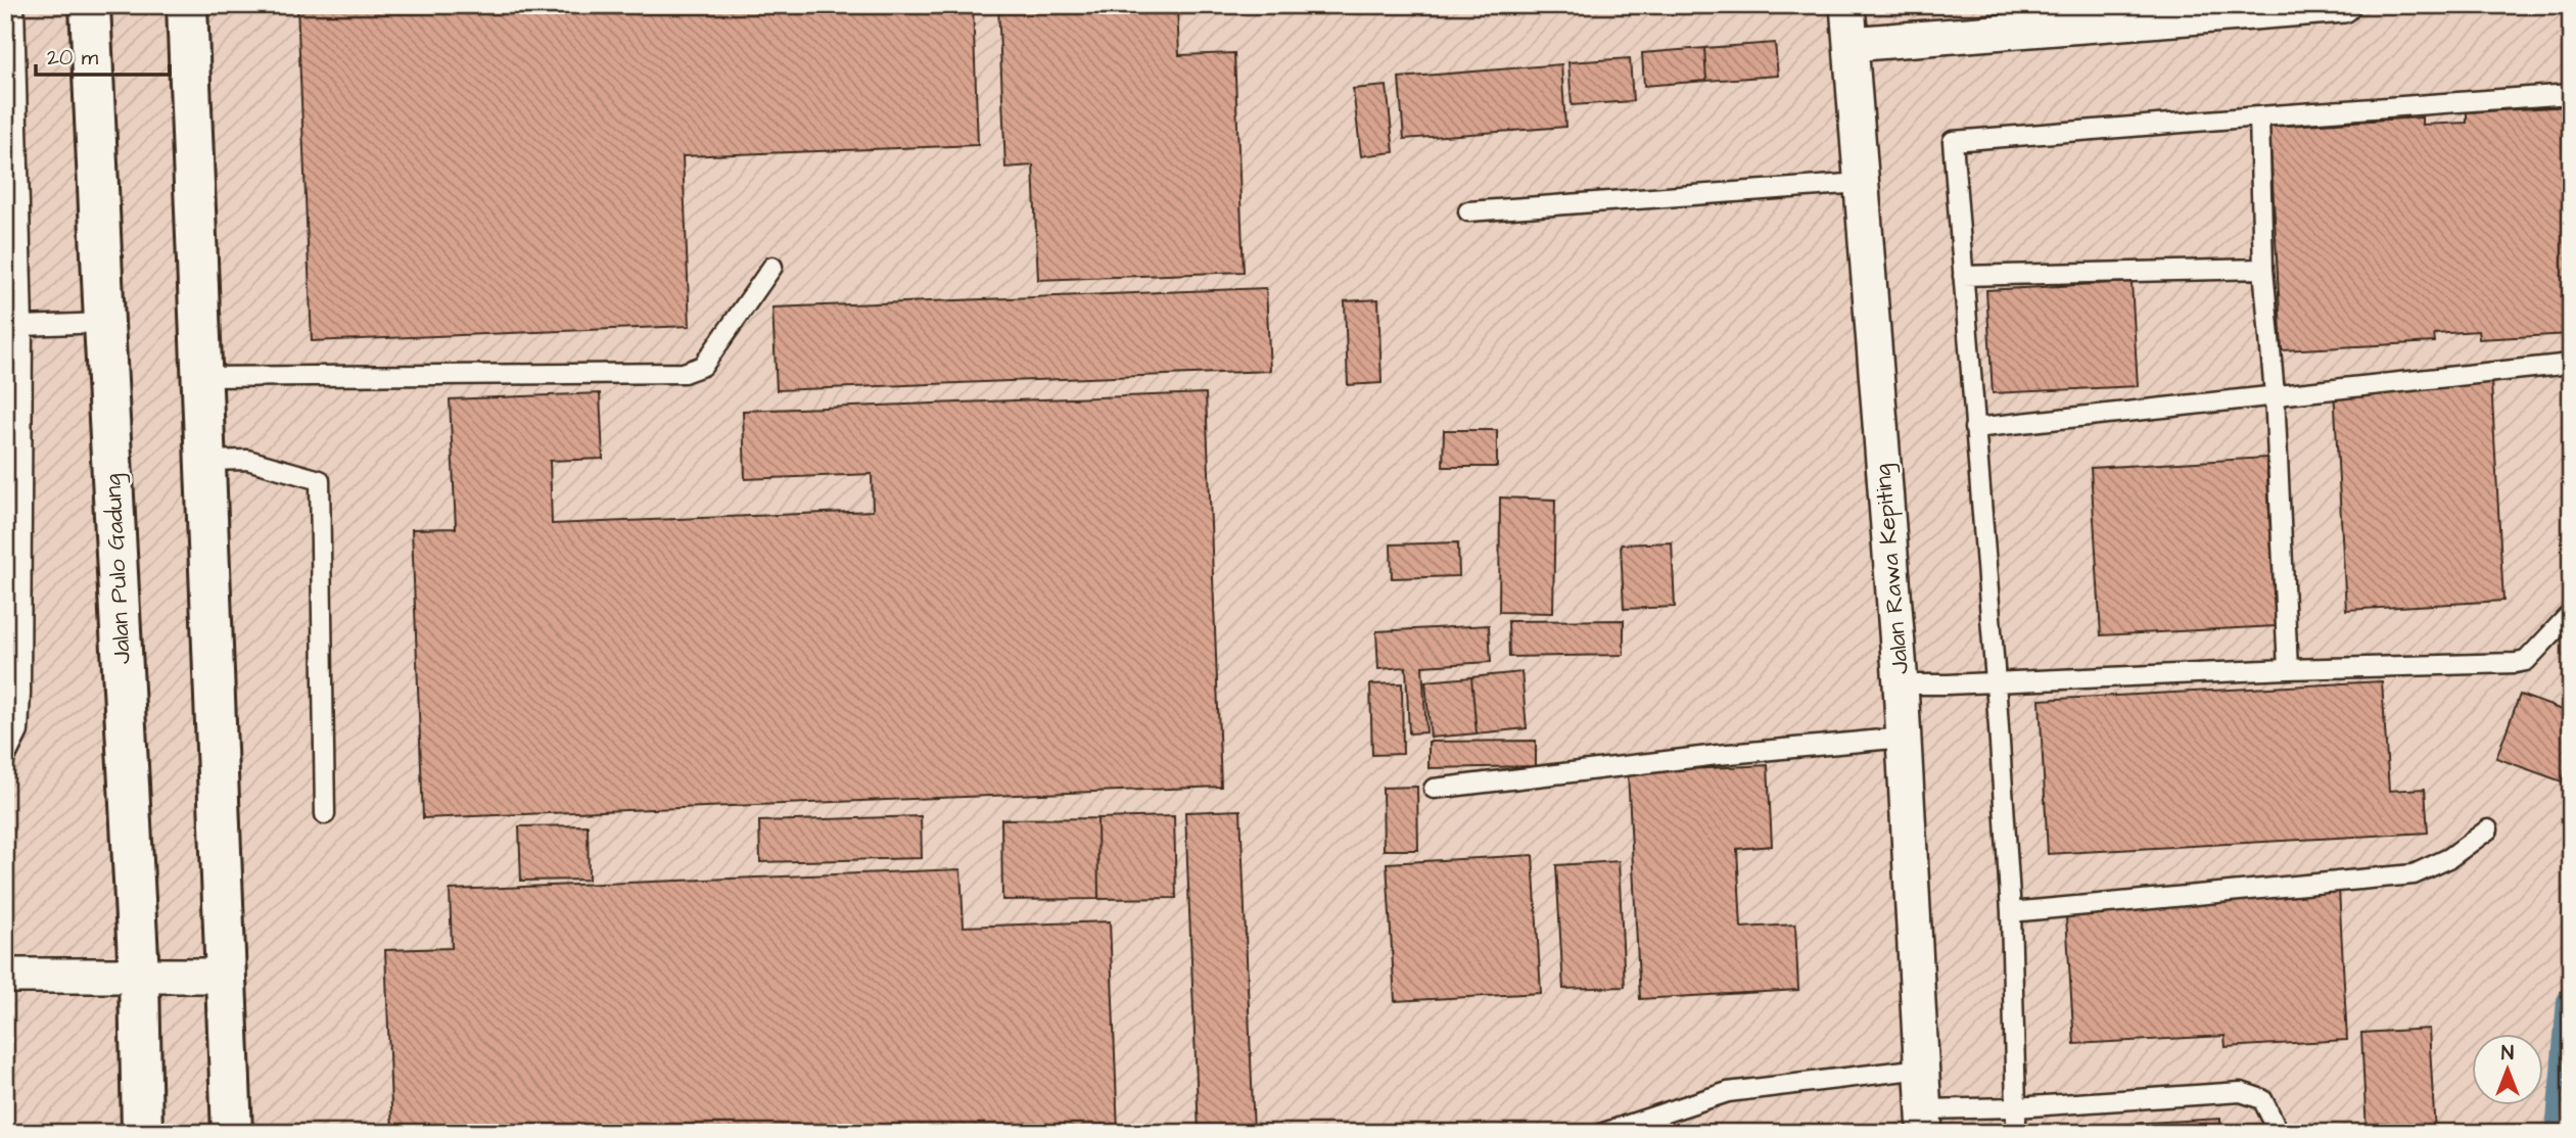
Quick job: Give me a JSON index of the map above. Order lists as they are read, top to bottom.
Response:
{
  "streets": {
    "street": ["Jalan Pulo Gadung", "Jalan Rawa Kepiting"]
  },
  "scale_bar": "20 m",
  "north": "top"
}
